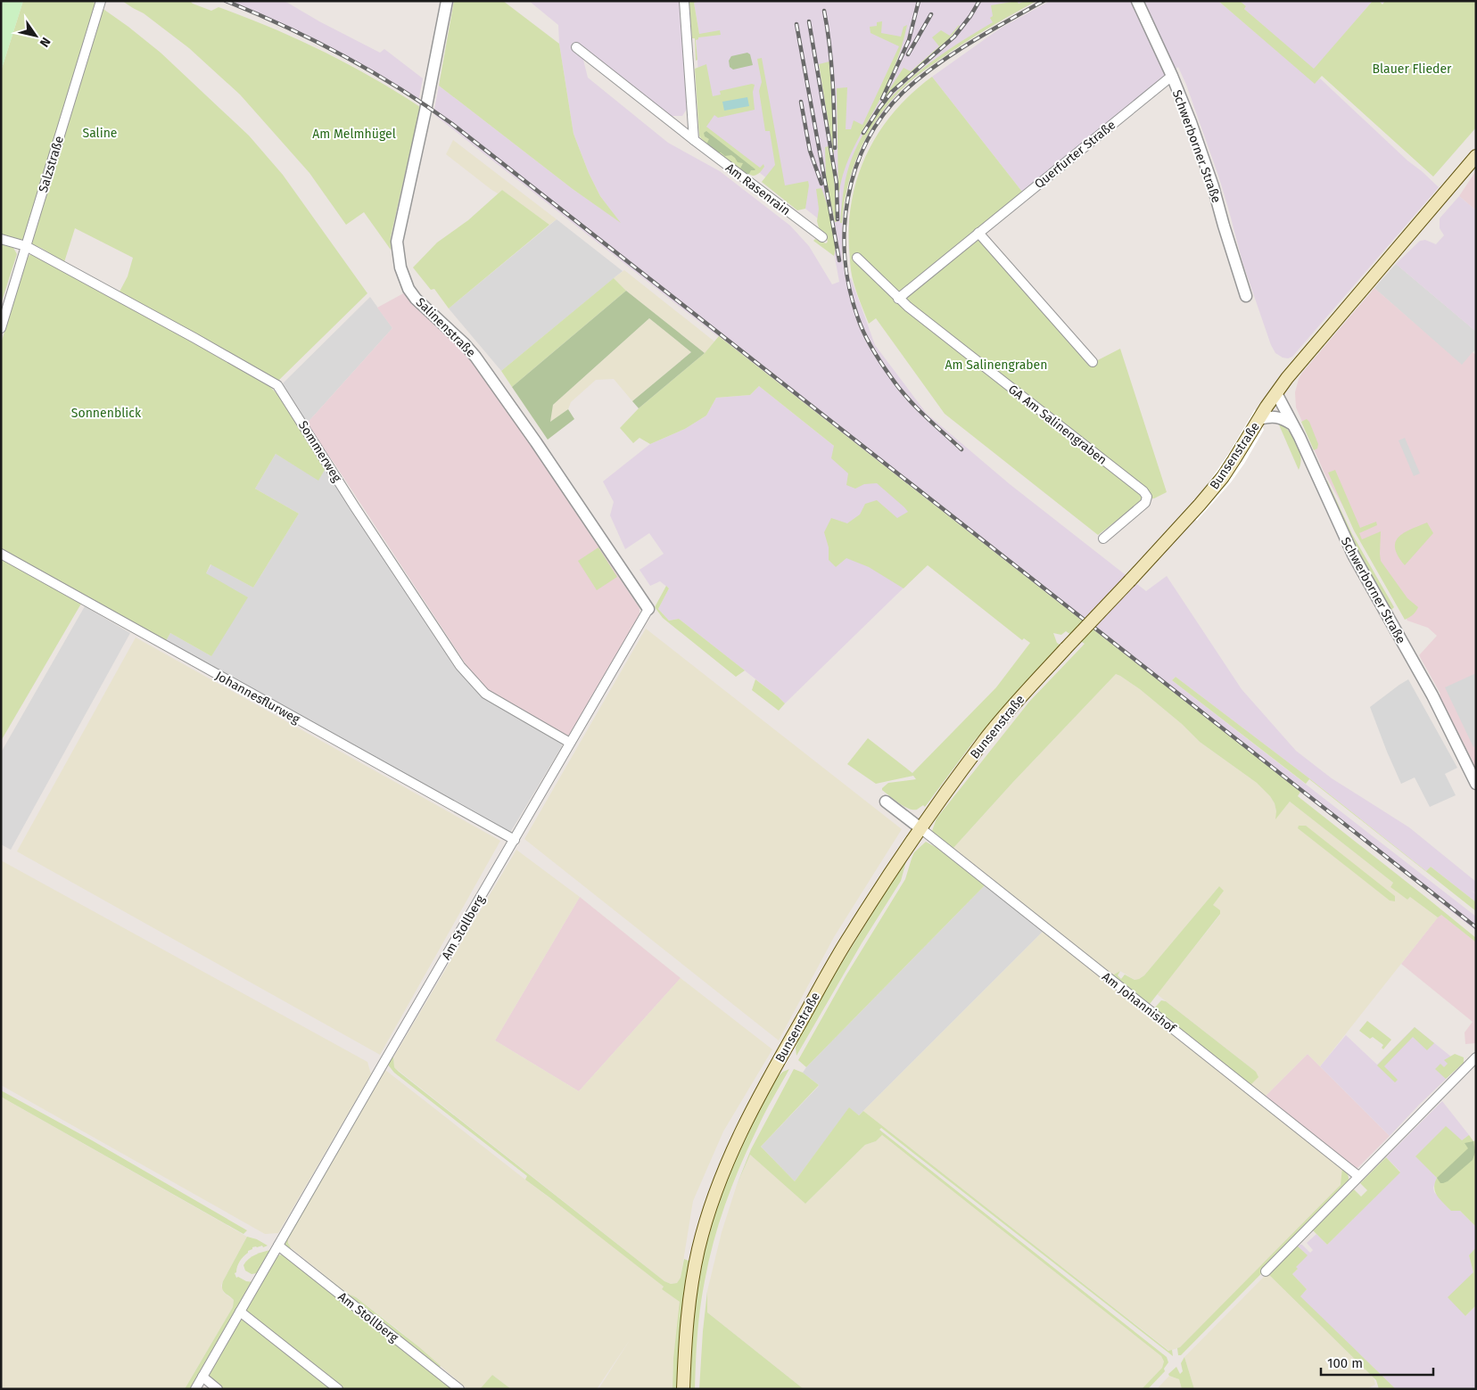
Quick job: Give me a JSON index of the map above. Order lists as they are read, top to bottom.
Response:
{
  "streets": {
    "main road": ["Bunsenstraße"],
    "street": [
      "Schwerborner Straße",
      "Querfurter Straße",
      "Salzstraße",
      "Am Rasenrain",
      "Salinenstraße",
      "GA Am Salinengraben",
      "Sommerweg",
      "Johannesflurweg",
      "Am Stollberg",
      "Am Johannishof"
    ]
  },
  "crossings": [
    ["Schwerborner Straße", "Querfurter Straße"],
    ["Schwerborner Straße", "Bunsenstraße"],
    ["Salzstraße", "Sommerweg"],
    ["Salinenstraße", "Am Stollberg"],
    ["Sommerweg", "Am Stollberg"],
    ["Bunsenstraße", "Am Johannishof"],
    ["Johannesflurweg", "Am Stollberg"]
  ],
  "parks": [
    "Blauer Flieder",
    "Saline",
    "Am Melmhügel",
    "Am Salinengraben",
    "Sonnenblick"
  ],
  "scale_bar": "100 m",
  "north": "bottom right"
}
